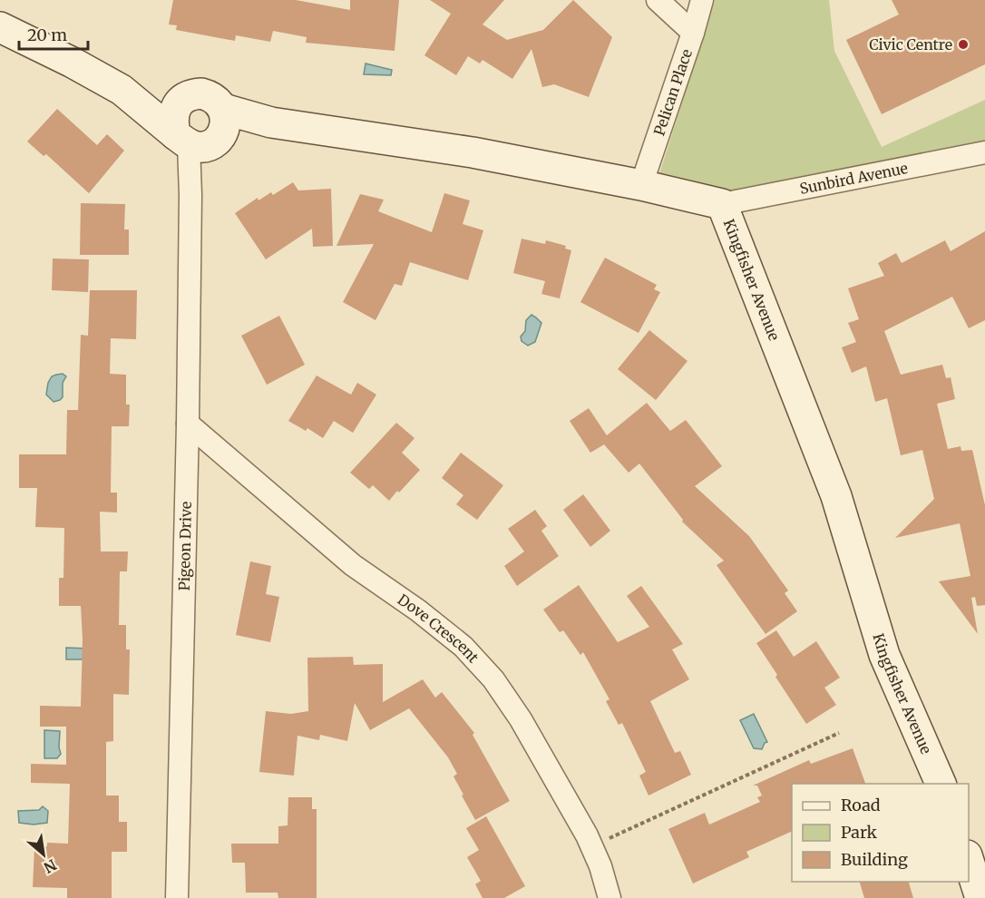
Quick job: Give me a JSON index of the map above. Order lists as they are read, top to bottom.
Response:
{
  "streets": {
    "street": [
      "Pelican Place",
      "Sunbird Avenue",
      "Kingfisher Avenue",
      "Pigeon Drive",
      "Dove Crescent"
    ]
  },
  "crossings": [
    ["Pelican Place", "Kingfisher Avenue"],
    ["Sunbird Avenue", "Kingfisher Avenue"],
    ["Kingfisher Avenue", "Pigeon Drive"],
    ["Pigeon Drive", "Dove Crescent"]
  ],
  "places": ["Civic Centre"],
  "legend": ["Road", "Park", "Building"],
  "scale_bar": "20 m",
  "north": "bottom right"
}
